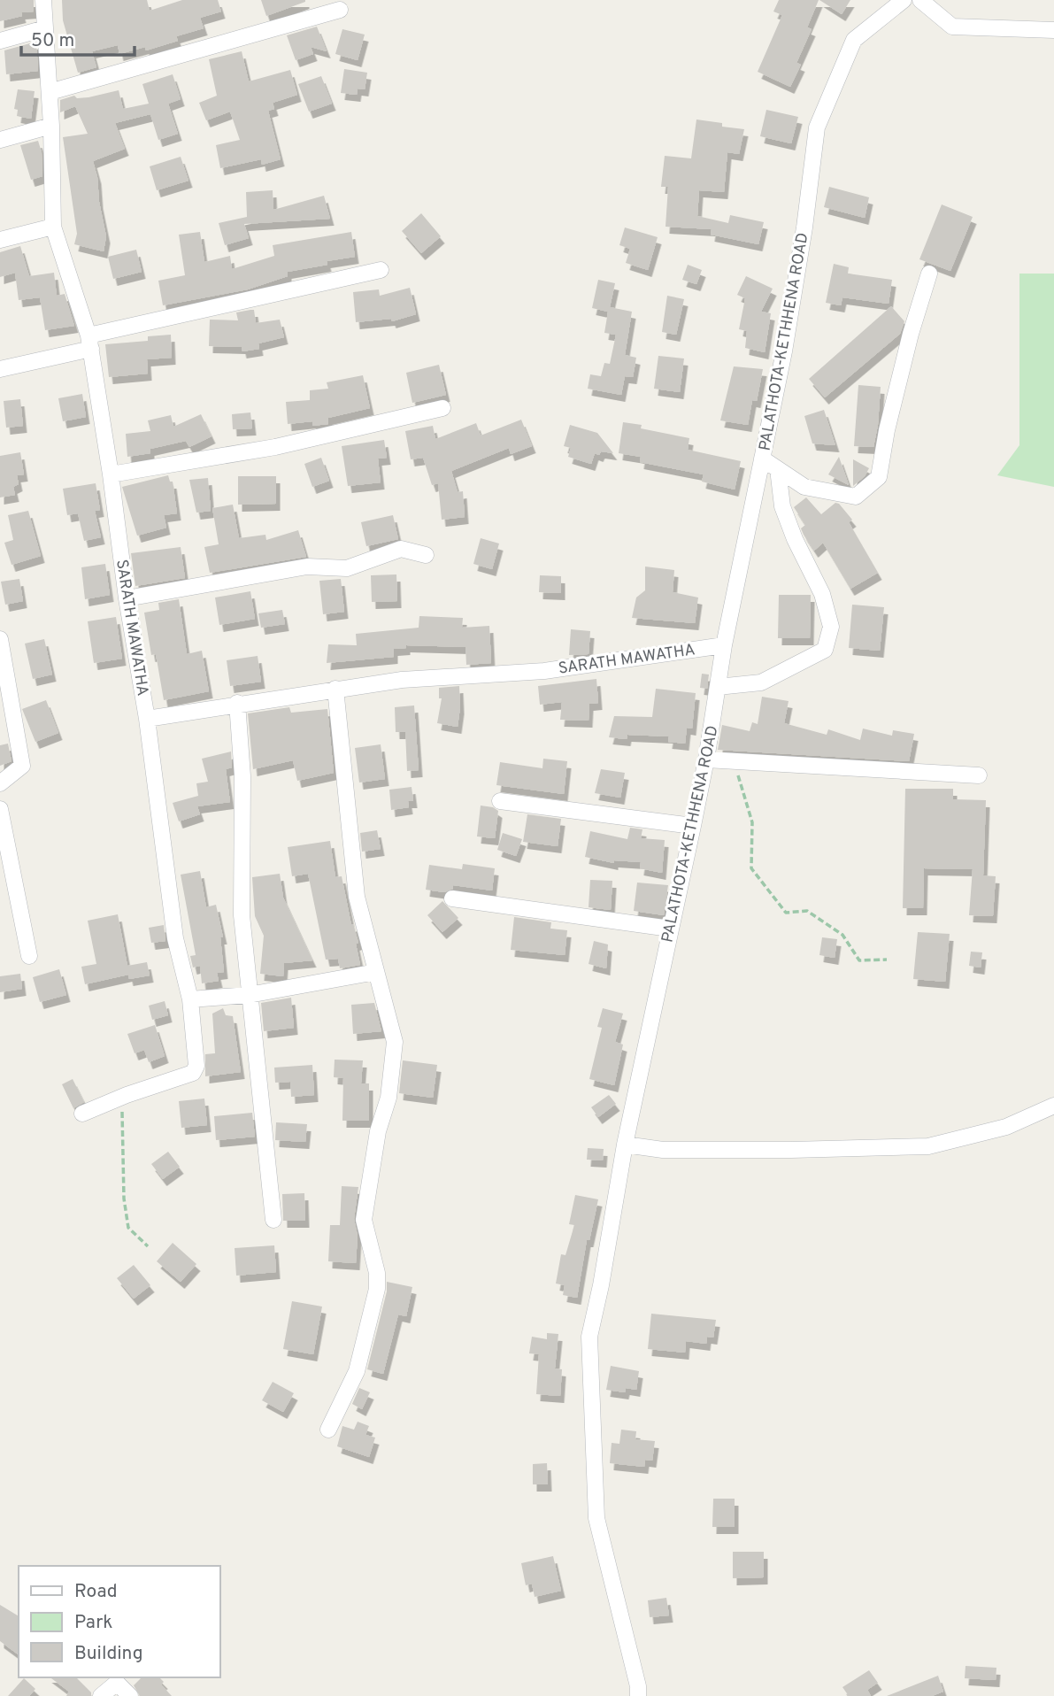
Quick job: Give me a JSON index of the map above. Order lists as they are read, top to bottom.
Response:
{
  "streets": {
    "street": ["PALATHOTA-KETHHENA ROAD", "SARATH MAWATHA"]
  },
  "crossings": [
    ["PALATHOTA-KETHHENA ROAD", "SARATH MAWATHA"]
  ],
  "legend": ["Road", "Park", "Building"],
  "scale_bar": "50 m"
}
